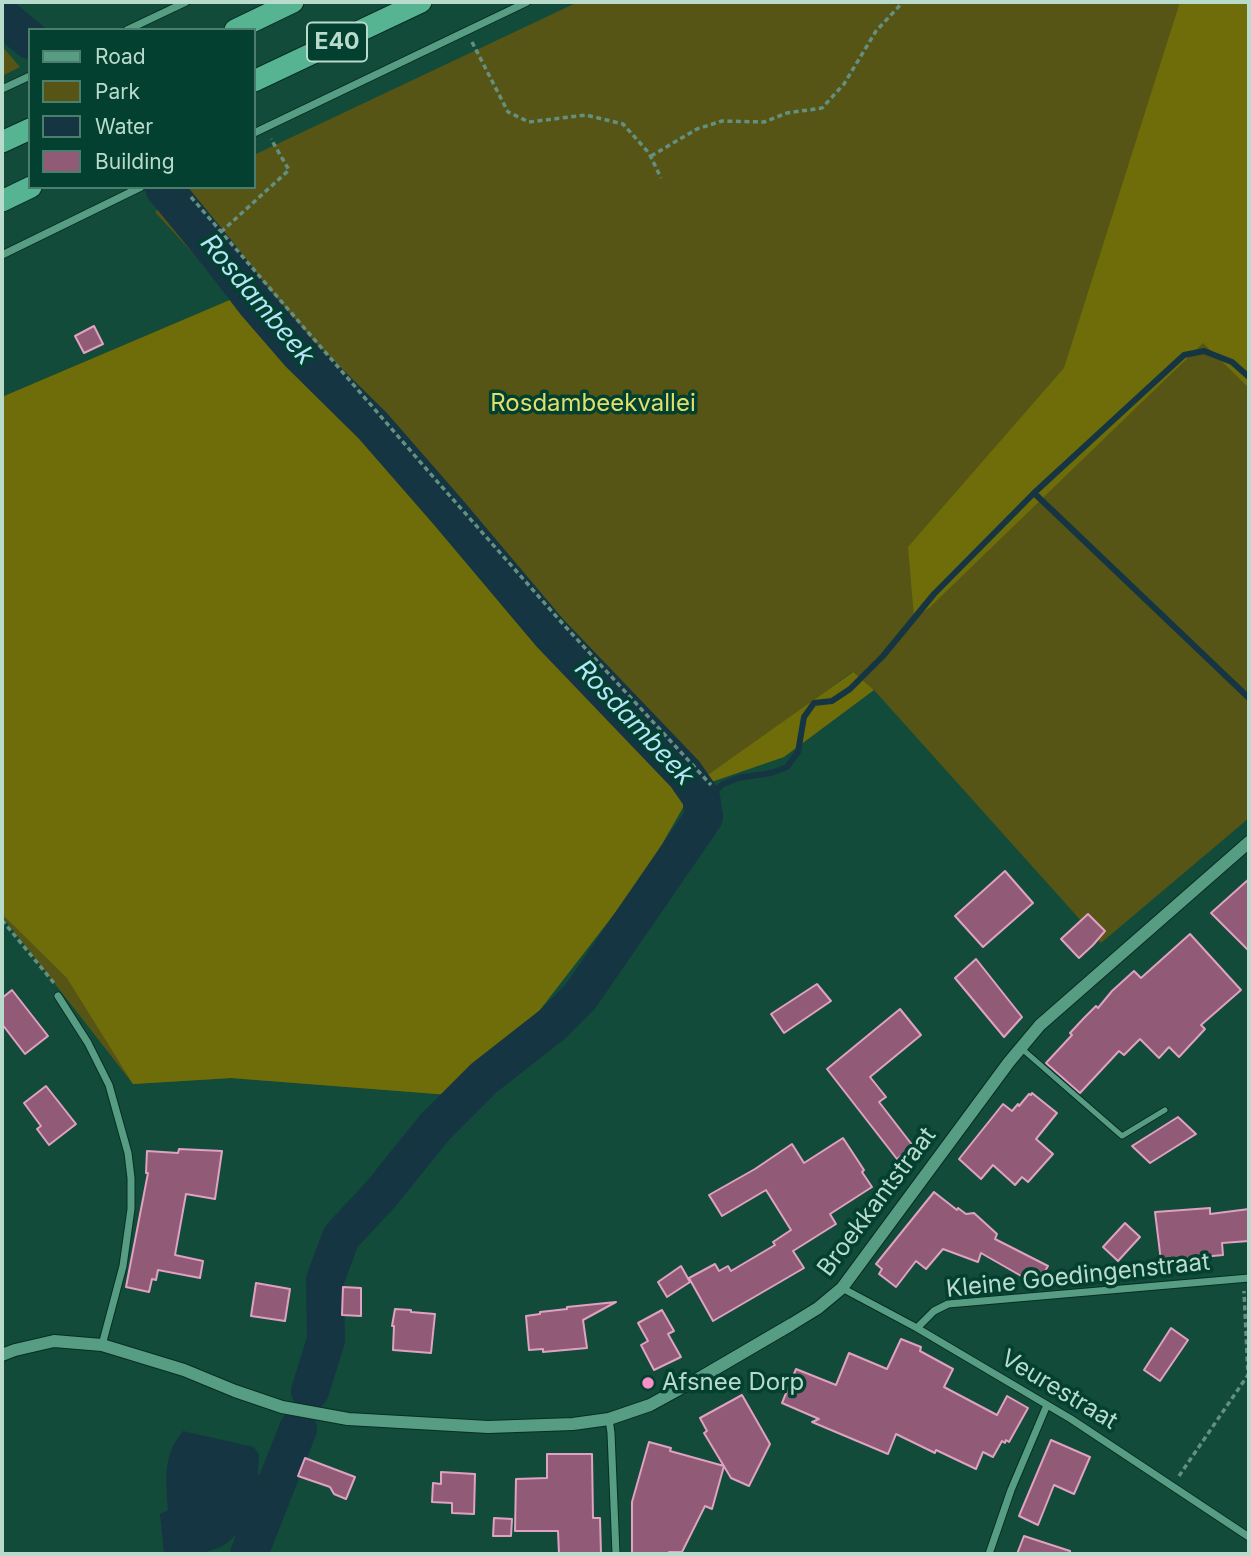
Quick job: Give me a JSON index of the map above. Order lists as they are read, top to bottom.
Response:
{
  "streets": {
    "highway": ["E40"],
    "street": ["Broekkantstraat", "Kleine Goedingenstraat", "Veurestraat"]
  },
  "crossings": [
    ["Broekkantstraat", "Veurestraat"],
    ["Kleine Goedingenstraat", "Veurestraat"]
  ],
  "water": ["Rosdambeek"],
  "parks": ["Rosdambeekvallei"],
  "places": ["Afsnee Dorp"],
  "legend": [
    "Road",
    "Park",
    "Water",
    "Building"
  ]
}
